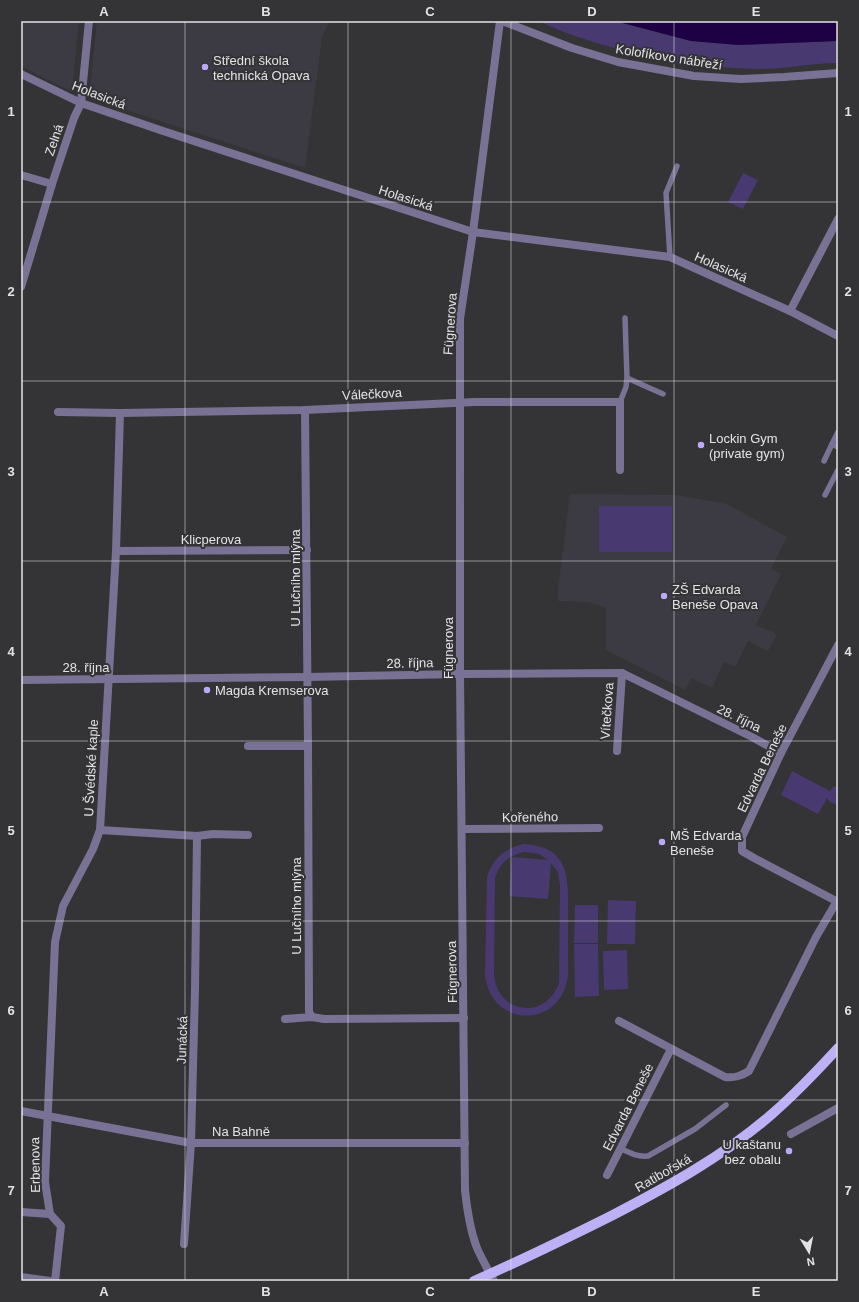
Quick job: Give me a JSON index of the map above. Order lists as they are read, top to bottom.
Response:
{
  "streets": {
    "main road": ["Ratibořská"],
    "street": [
      "Kolofíkovo nábřeží",
      "Holasická",
      "Zelná",
      "Fügnerova",
      "Válečkova",
      "Klicperova",
      "U Lučního mlýna",
      "28. října",
      "Vítečkova",
      "U Švédské kaple",
      "Edvarda Beneše",
      "Kořeného",
      "Junácká",
      "Na Bahně",
      "Erbenova"
    ]
  },
  "crossings": [
    ["Kolofíkovo nábřeží", "Fügnerova"],
    ["Holasická", "Zelná"],
    ["Holasická", "Fügnerova"],
    ["Fügnerova", "Válečkova"],
    ["Fügnerova", "28. října"],
    ["Fügnerova", "Kořeného"],
    ["Fügnerova", "Na Bahně"],
    ["Fügnerova", "Ratibořská"],
    ["Válečkova", "U Lučního mlýna"],
    ["Válečkova", "U Švédské kaple"],
    ["Klicperova", "U Lučního mlýna"],
    ["Klicperova", "U Švédské kaple"],
    ["U Lučního mlýna", "28. října"],
    ["28. října", "Vítečkova"],
    ["28. října", "U Švédské kaple"],
    ["28. října", "Edvarda Beneše"],
    ["U Švédské kaple", "Na Bahně"],
    ["U Švédské kaple", "Erbenova"],
    ["Junácká", "Na Bahně"],
    ["Na Bahně", "Erbenova"]
  ],
  "places": [
    "Střední škola technická Opava",
    "Lockin Gym (private gym)",
    "ZŠ Edvarda Beneše Opava",
    "Magda Kremserova",
    "MŠ Edvarda Beneše",
    "U kaštanu bez obalu"
  ],
  "north": "bottom",
  "grid": {
    "columns": [
      "A",
      "B",
      "C",
      "D",
      "E"
    ],
    "rows": [
      "1",
      "2",
      "3",
      "4",
      "5",
      "6",
      "7"
    ]
  }
}
